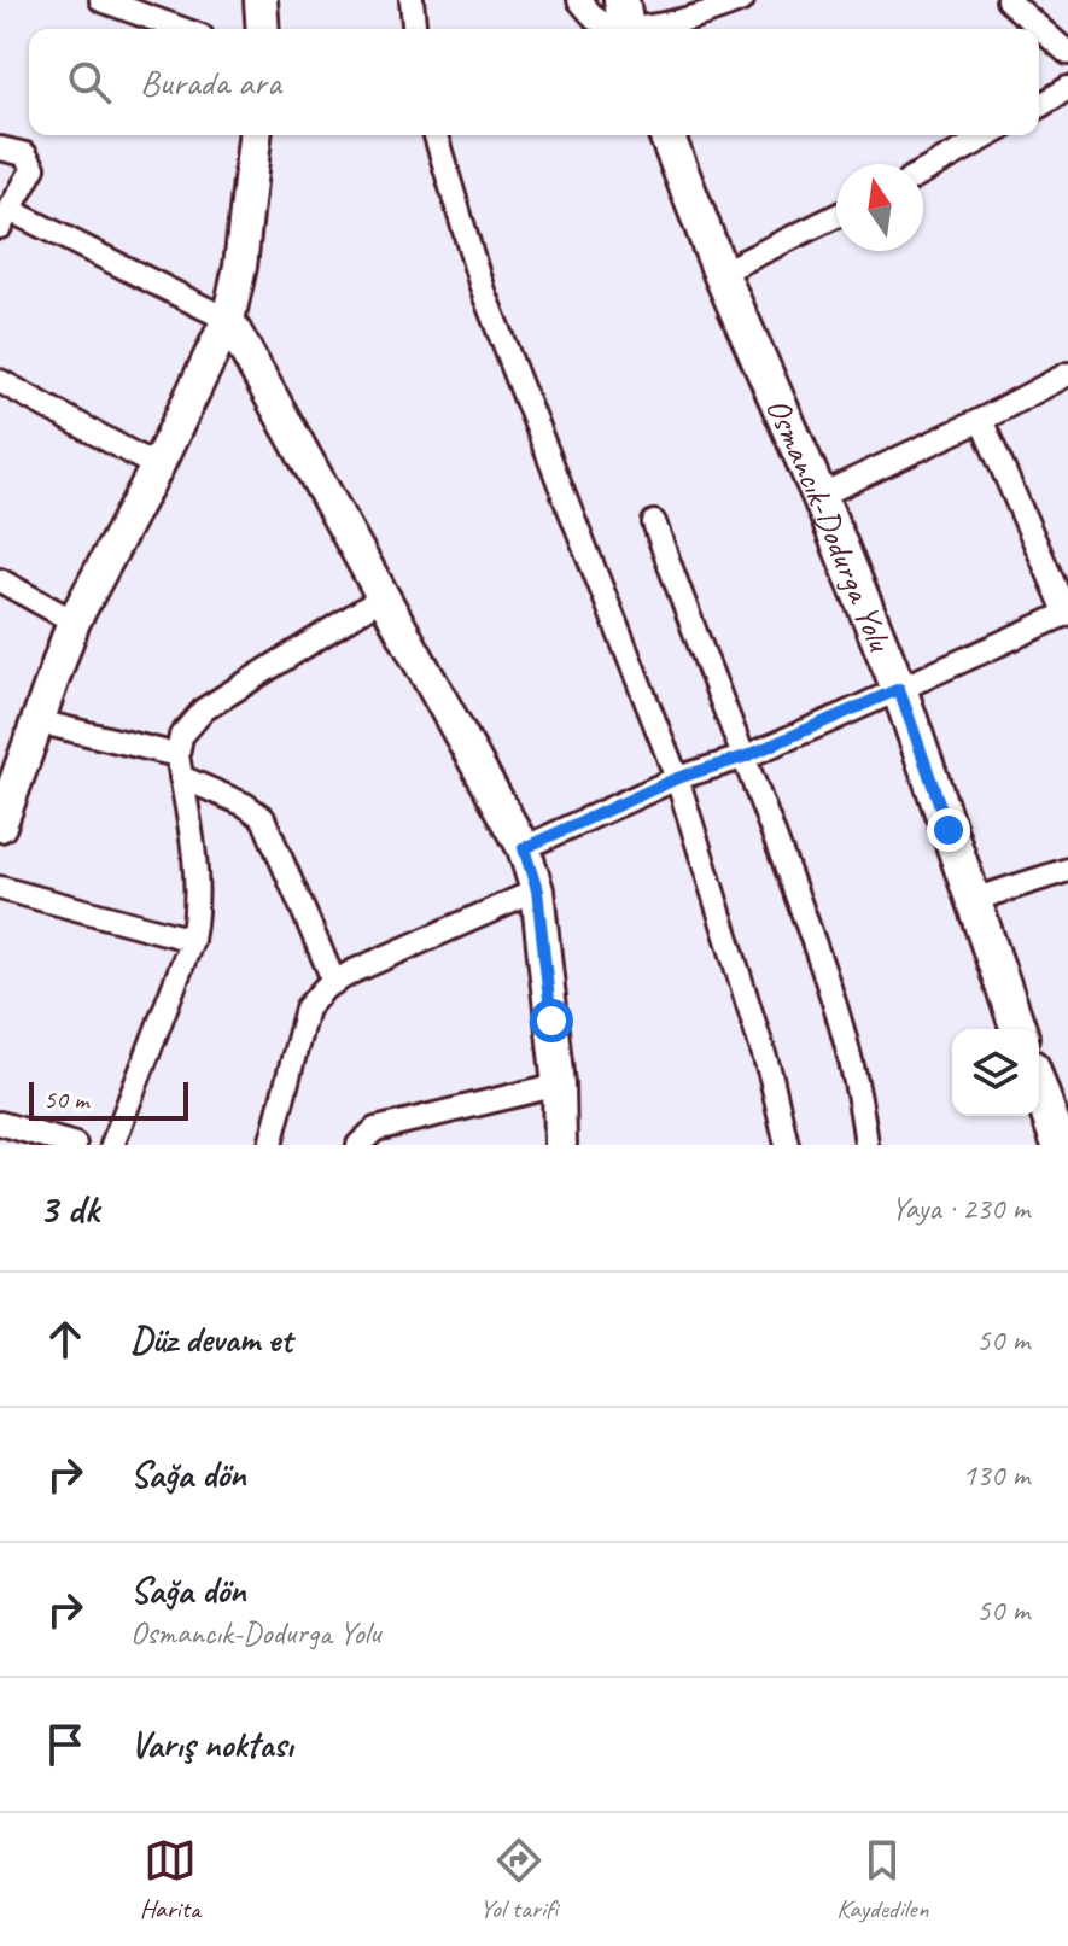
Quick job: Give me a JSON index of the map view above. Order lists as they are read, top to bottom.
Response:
{
  "streets": {
    "main road": ["Osmancık-Dodurga Yolu"]
  },
  "scale_bar": "50 m",
  "north": "top",
  "page": {
    "search": "Burada ara",
    "scale": "50 m",
    "heading": ["3 dk", "Yaya · 230 m"],
    "list": [
      ["Düz devam et", "50 m"],
      ["Sağa dön", "130 m"],
      ["Sağa dön", "Osmancık-Dodurga Yolu", "50 m"],
      "Varış noktası"
    ],
    "nav": ["Harita", "Yol tarifi", "Kaydedilen"]
  }
}
